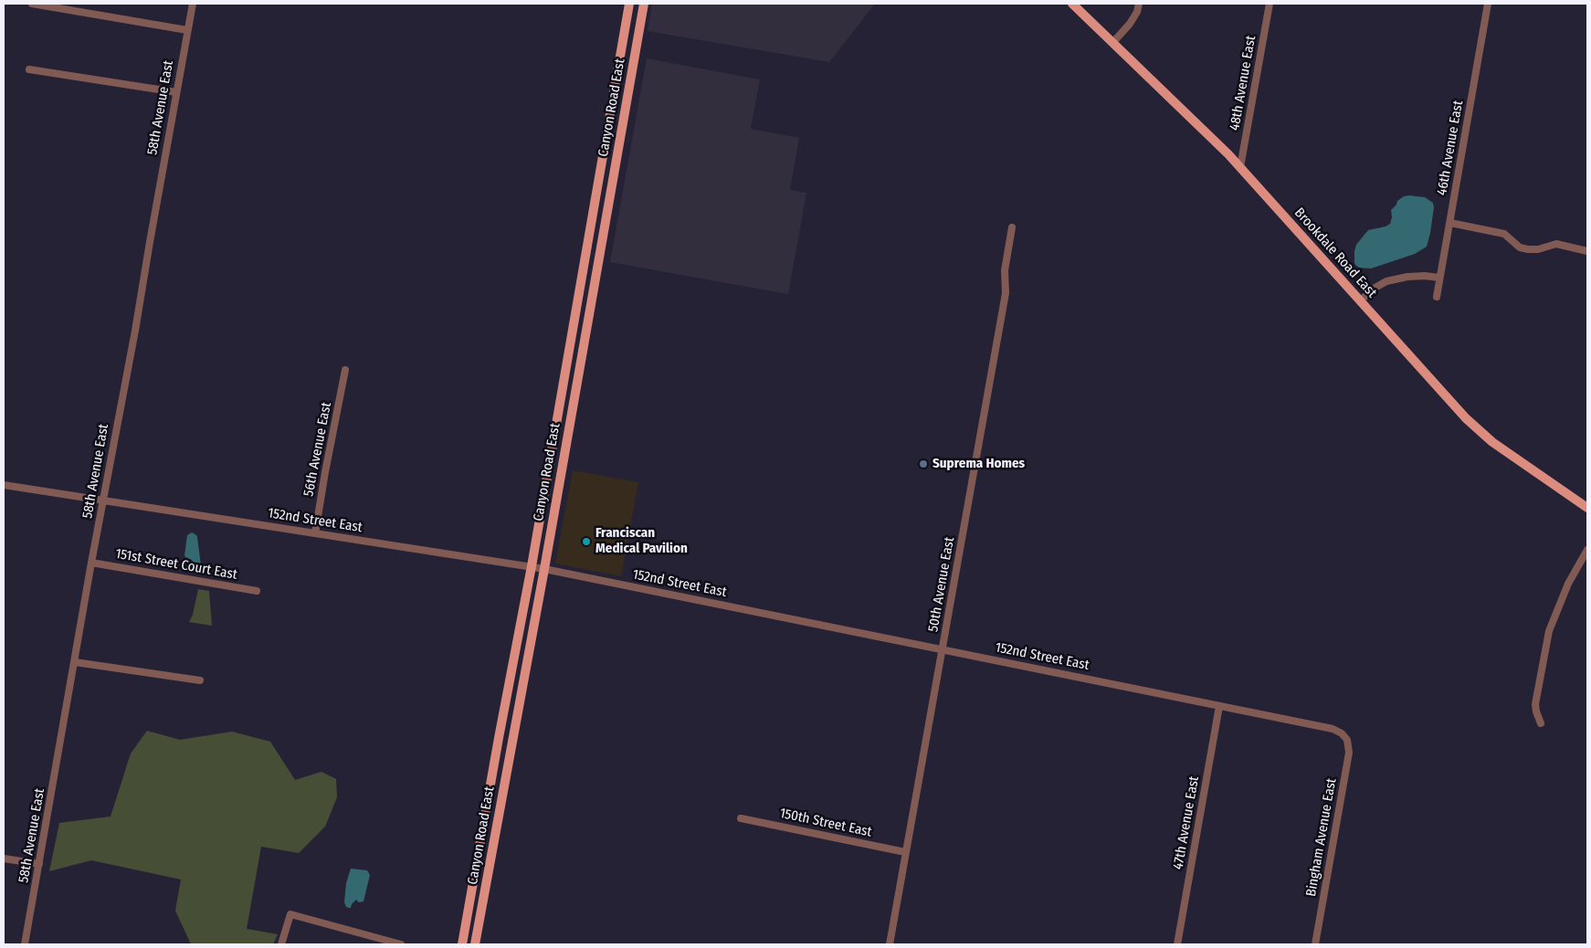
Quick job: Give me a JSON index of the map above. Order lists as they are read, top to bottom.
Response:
{
  "streets": {
    "main road": ["Canyon Road East", "Brookdale Road East"],
    "street": [
      "48th Avenue East",
      "58th Avenue East",
      "46th Avenue East",
      "56th Avenue East",
      "152nd Street East",
      "151st Street Court East",
      "50th Avenue East",
      "150th Street East",
      "47th Avenue East",
      "Bingham Avenue East"
    ]
  },
  "crossings": [
    ["48th Avenue East", "Brookdale Road East"],
    ["58th Avenue East", "152nd Street East"],
    ["58th Avenue East", "151st Street Court East"],
    ["Canyon Road East", "152nd Street East"],
    ["56th Avenue East", "152nd Street East"],
    ["152nd Street East", "50th Avenue East"],
    ["152nd Street East", "47th Avenue East"],
    ["152nd Street East", "Bingham Avenue East"],
    ["50th Avenue East", "150th Street East"]
  ],
  "places": ["Suprema Homes", "Franciscan Medical Pavilion"]
}
